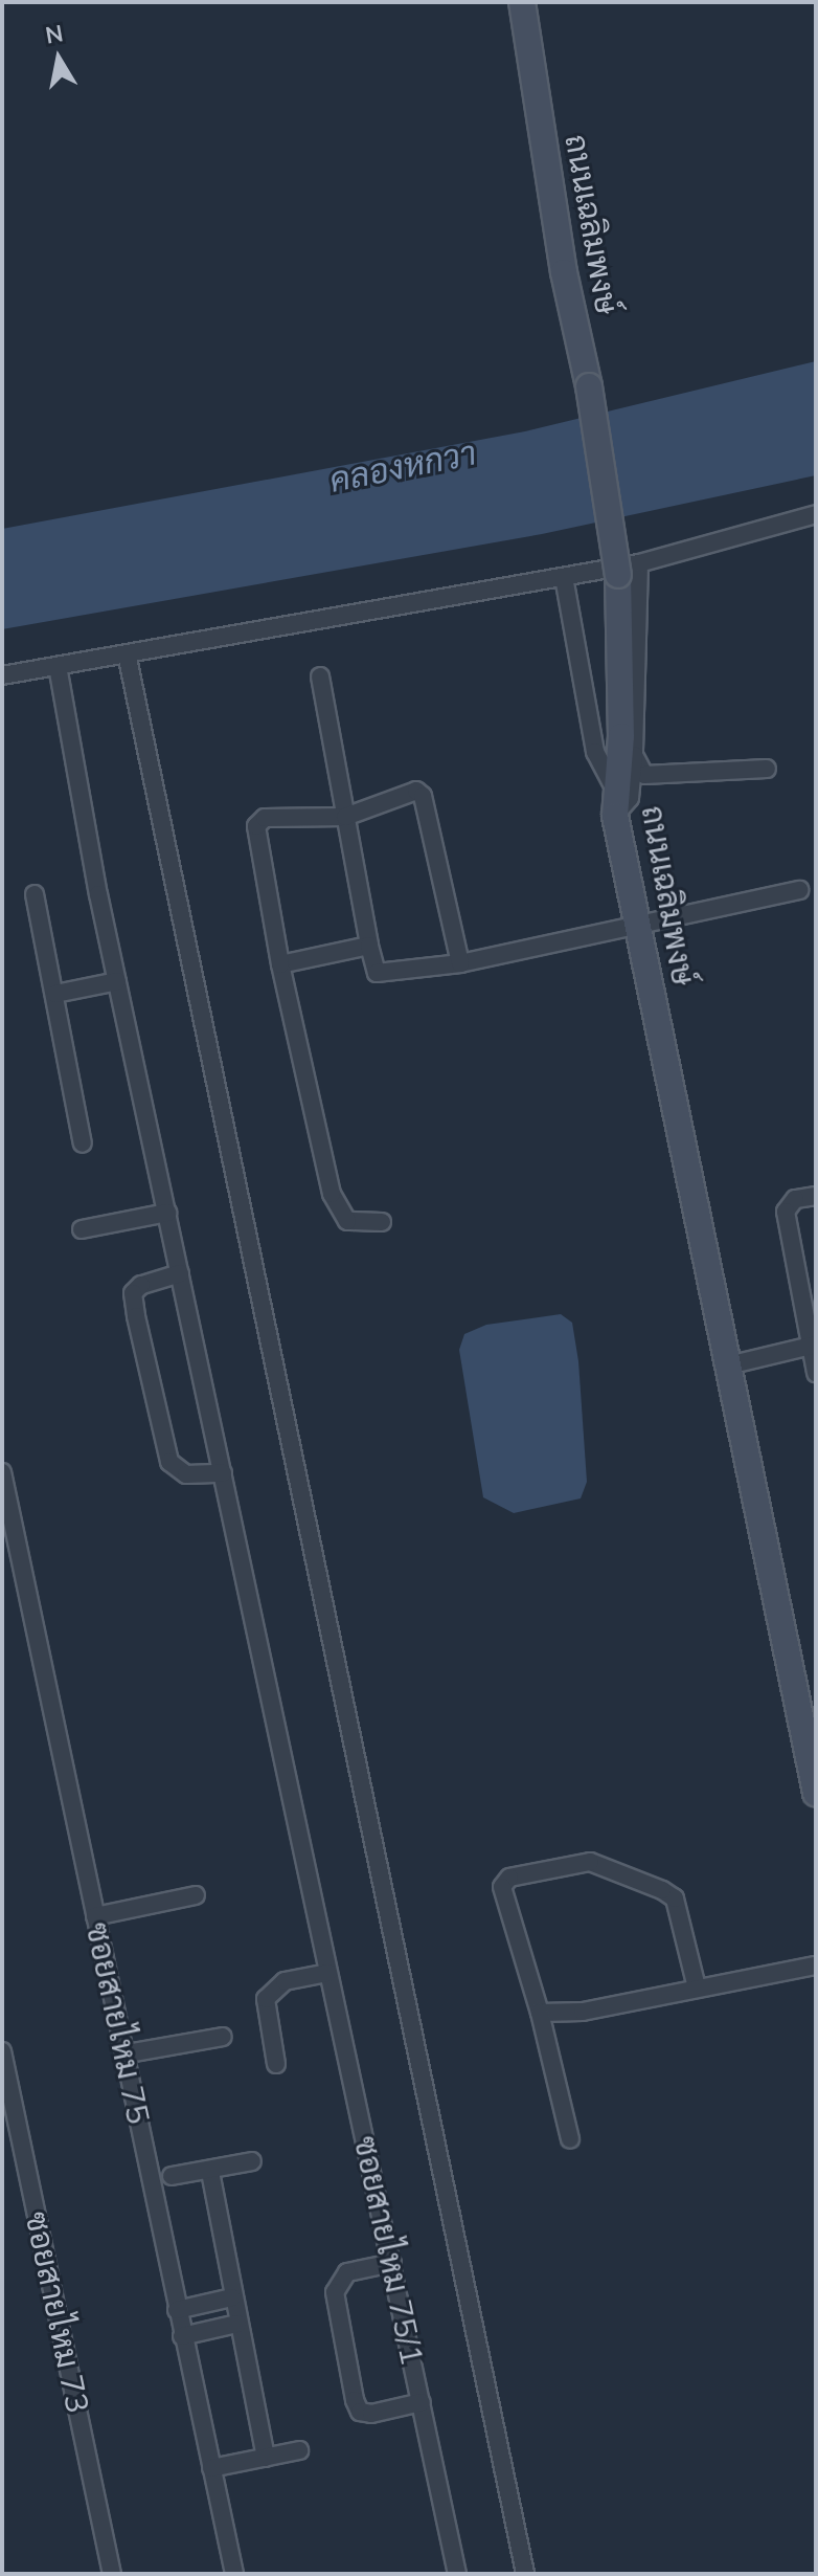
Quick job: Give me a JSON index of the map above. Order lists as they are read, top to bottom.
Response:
{
  "streets": {
    "main road": ["ถนนเฉลิมพงษ์"],
    "street": ["ซอยสายไหม 75", "ซอยสายไหม 75/1", "ซอยสายไหม 73"]
  },
  "water": ["คลองหกวา"],
  "north": "top"
}
